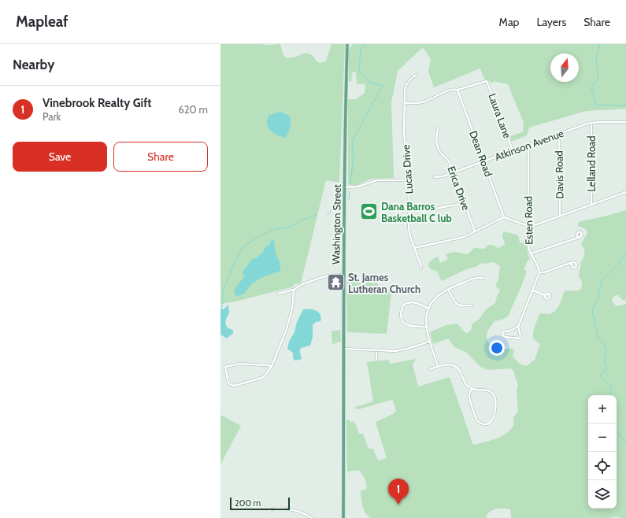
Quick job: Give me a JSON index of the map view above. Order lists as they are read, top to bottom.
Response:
{
  "streets": {
    "main road": ["Washington Street"],
    "street": [
      "Laura Lane",
      "Atkinson Avenue",
      "Dean Road",
      "Lelland Road",
      "Lucas Drive",
      "Davis Road",
      "Erica Drive",
      "Esten Road"
    ]
  },
  "crossings": [
    ["Laura Lane", "Atkinson Avenue"],
    ["Laura Lane", "Dean Road"],
    ["Atkinson Avenue", "Dean Road"],
    ["Atkinson Avenue", "Lelland Road"],
    ["Atkinson Avenue", "Davis Road"],
    ["Atkinson Avenue", "Erica Drive"],
    ["Atkinson Avenue", "Esten Road"]
  ],
  "places": {
    "sports": ["Dana Barros Basketball C lub"],
    "temple": ["St. James Lutheran Church"]
  },
  "scale_bar": "200 m",
  "north": "top",
  "page": {
    "header": "Mapleaf",
    "nav": ["Map", "Layers", "Share"],
    "heading": "Nearby",
    "list": [
      {
        "mark": "1",
        "name": "Vinebrook Realty Gift",
        "note": "Park",
        "value": "620 m"
      }
    ],
    "buttons": ["Save", "Share"],
    "map_buttons": ["+", "−"],
    "pins": "1",
    "scale": "200 m"
  }
}
